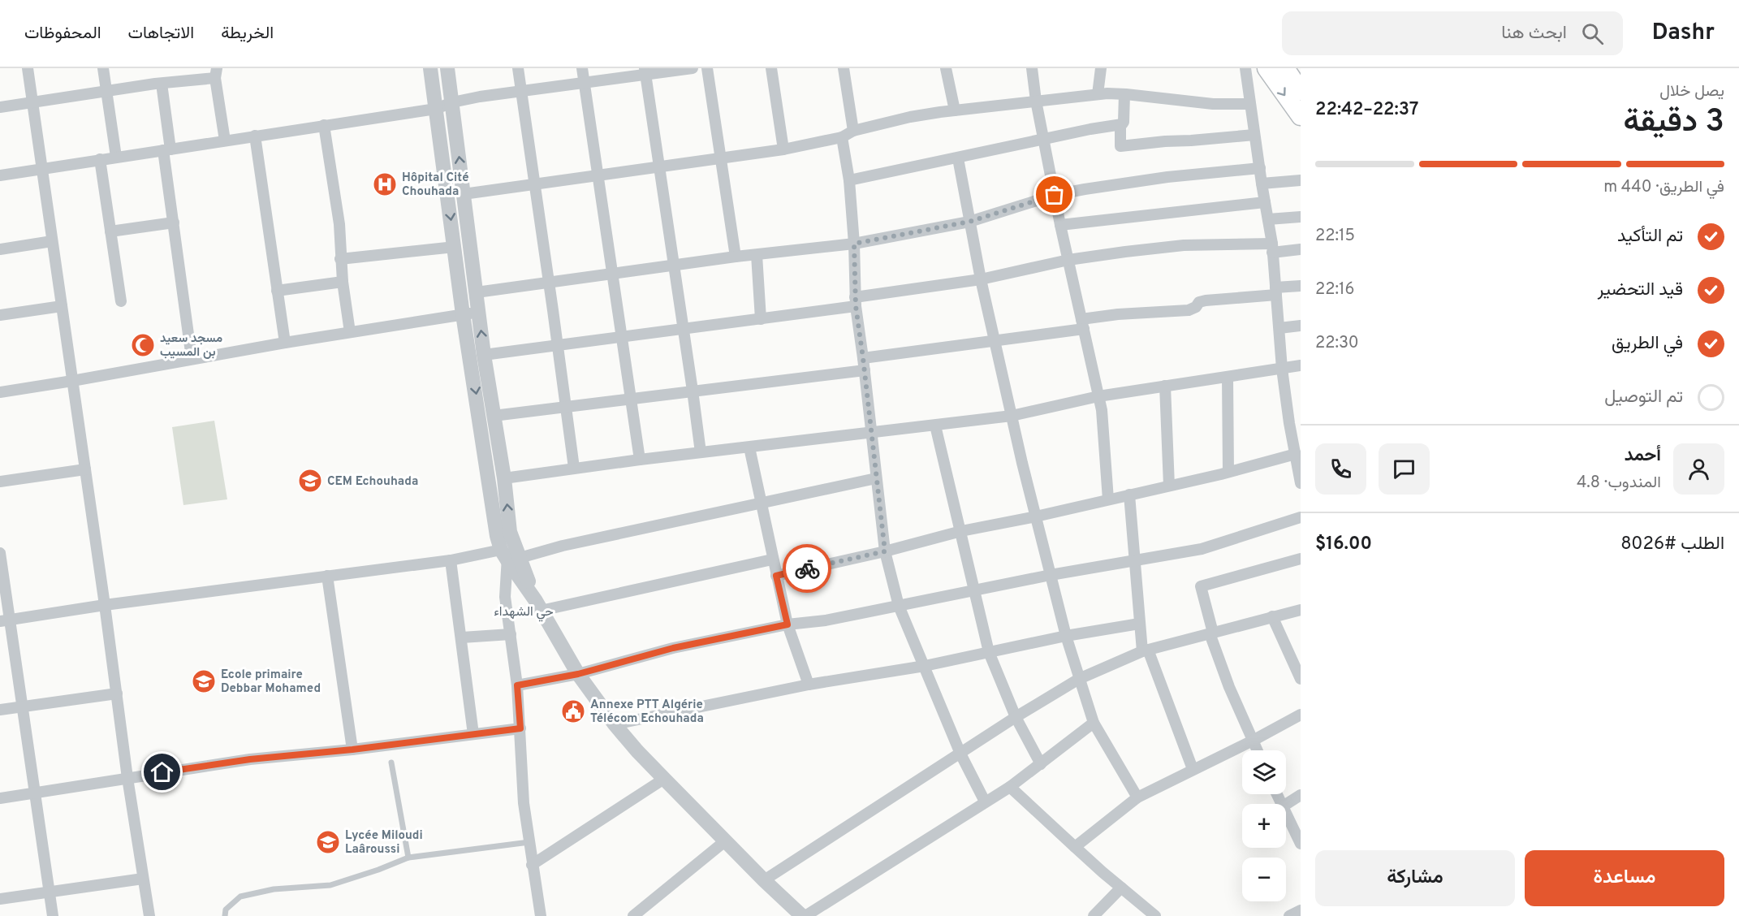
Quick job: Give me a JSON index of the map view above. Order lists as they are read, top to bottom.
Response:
{
  "districts": ["حي الشهداء"],
  "places": {
    "hospital": ["Hôpital Cité Chouhada"],
    "mosque": ["مسجد سعيد بن المسيب"],
    "school or university": ["CEM Echouhada", "Ecole primaire Debbar Mohamed", "Lycée Miloudi Laâroussi"],
    "public building": ["Annexe PTT Algérie Télécom Echouhada"]
  },
  "page": {
    "header": "Dashr",
    "search": "ابحث هنا",
    "nav": ["الخريطة", "الاتجاهات", "المحفوظات"],
    "heading": ["3 دقيقة", "يصل خلال", "22:37–22:42"],
    "panel": [
      "أحمد",
      "المندوب · 4.8",
      "الطلب #8026",
      "$16.00"
    ],
    "bar": "في الطريق · 440 m",
    "list": [
      ["تم التأكيد", "22:15"],
      ["قيد التحضير", "22:16"],
      ["في الطريق", "22:30"],
      "تم التوصيل"
    ],
    "map_buttons": ["+", "−"],
    "buttons": ["مساعدة", "مشاركة"]
  }
}
